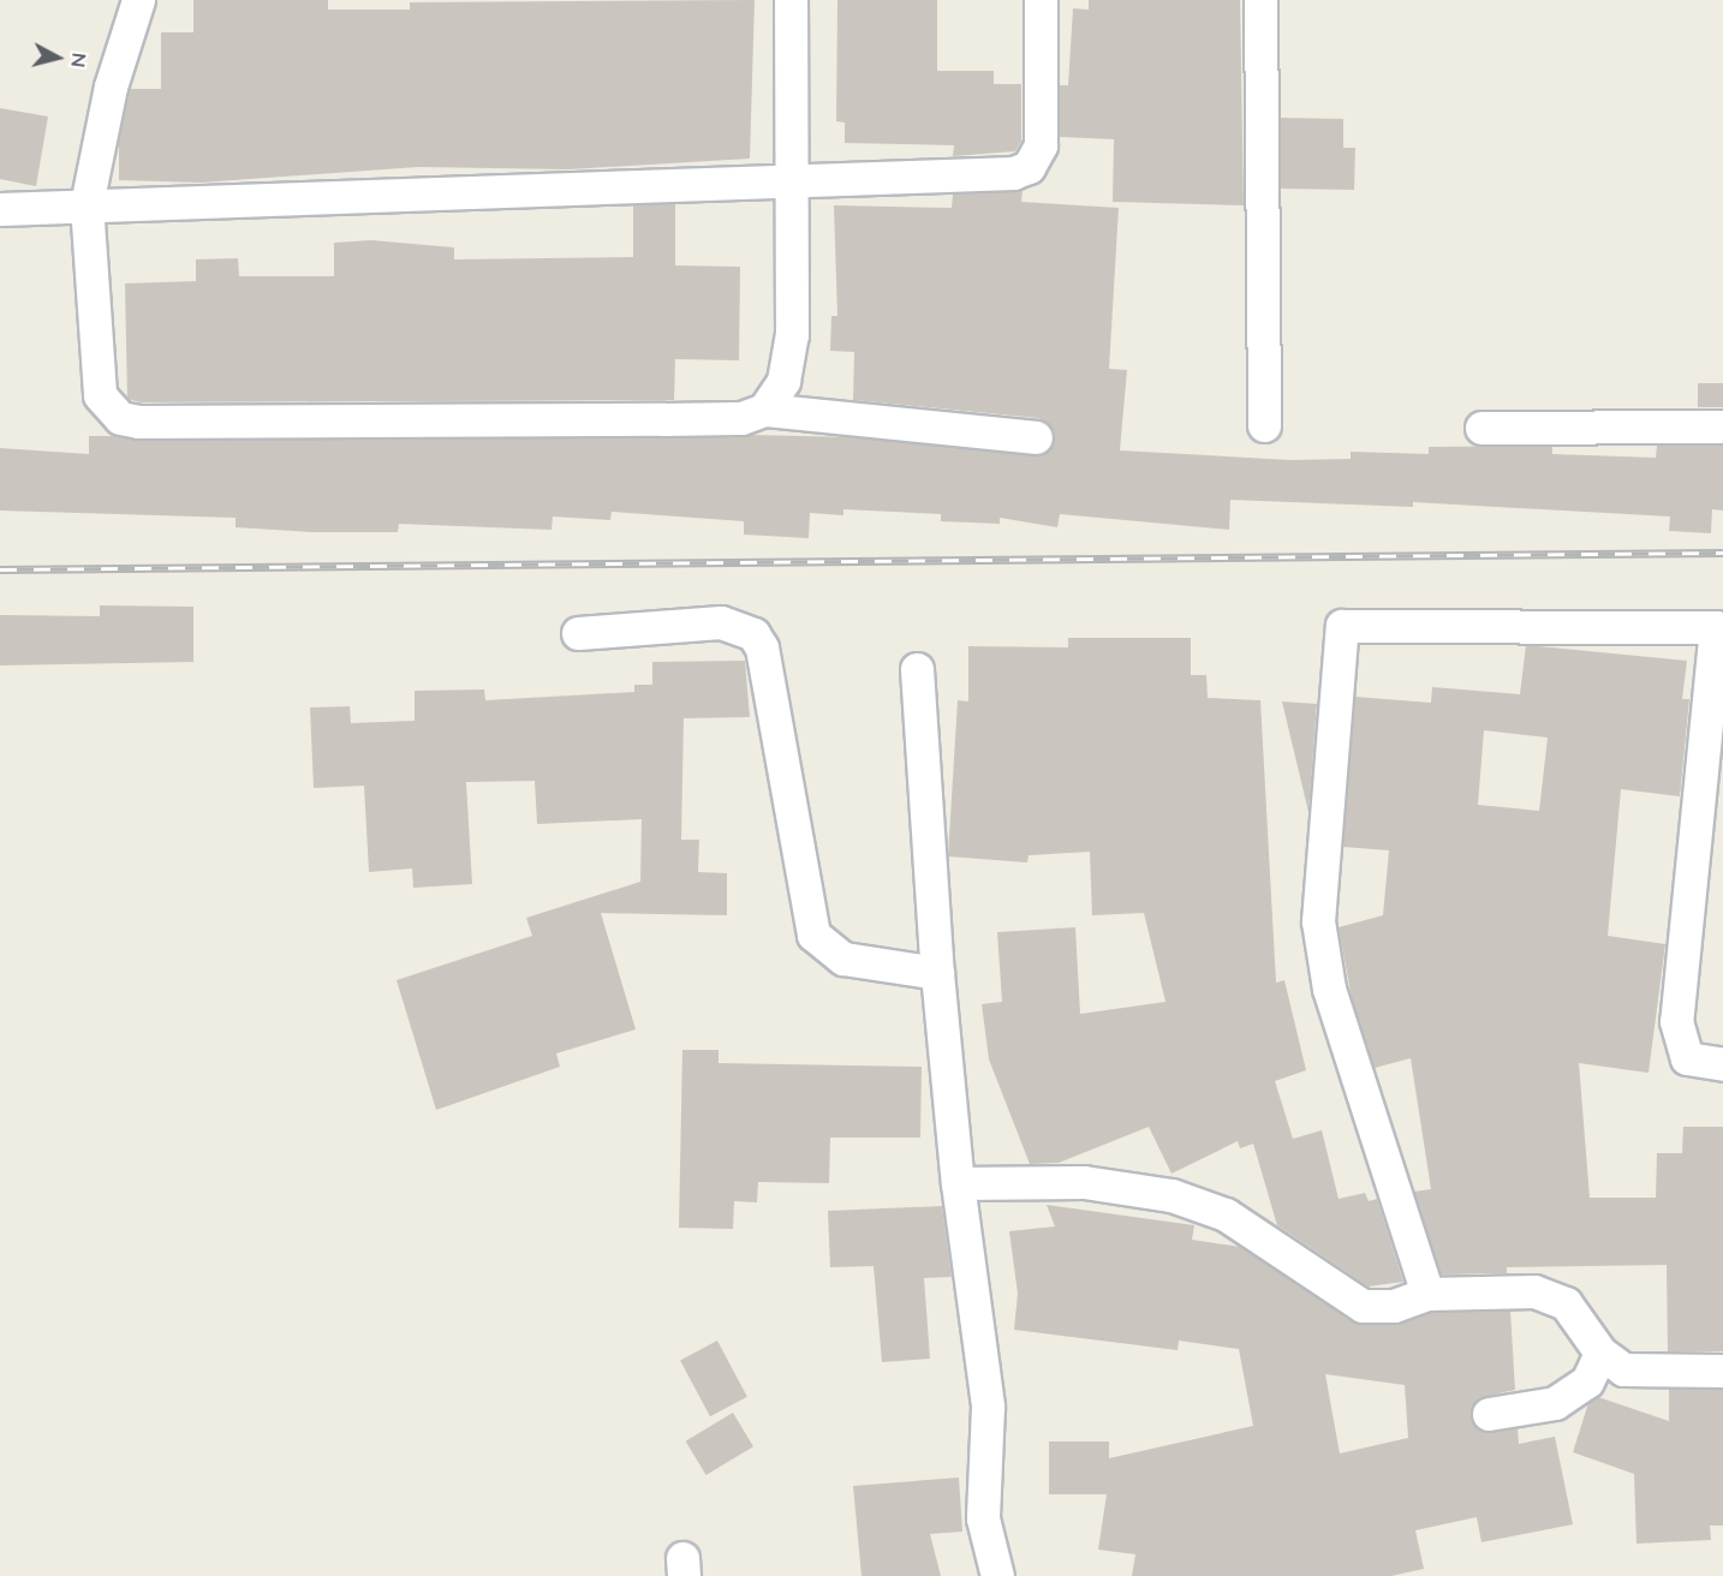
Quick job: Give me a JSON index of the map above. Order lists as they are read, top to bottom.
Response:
{
  "north": "right"
}
